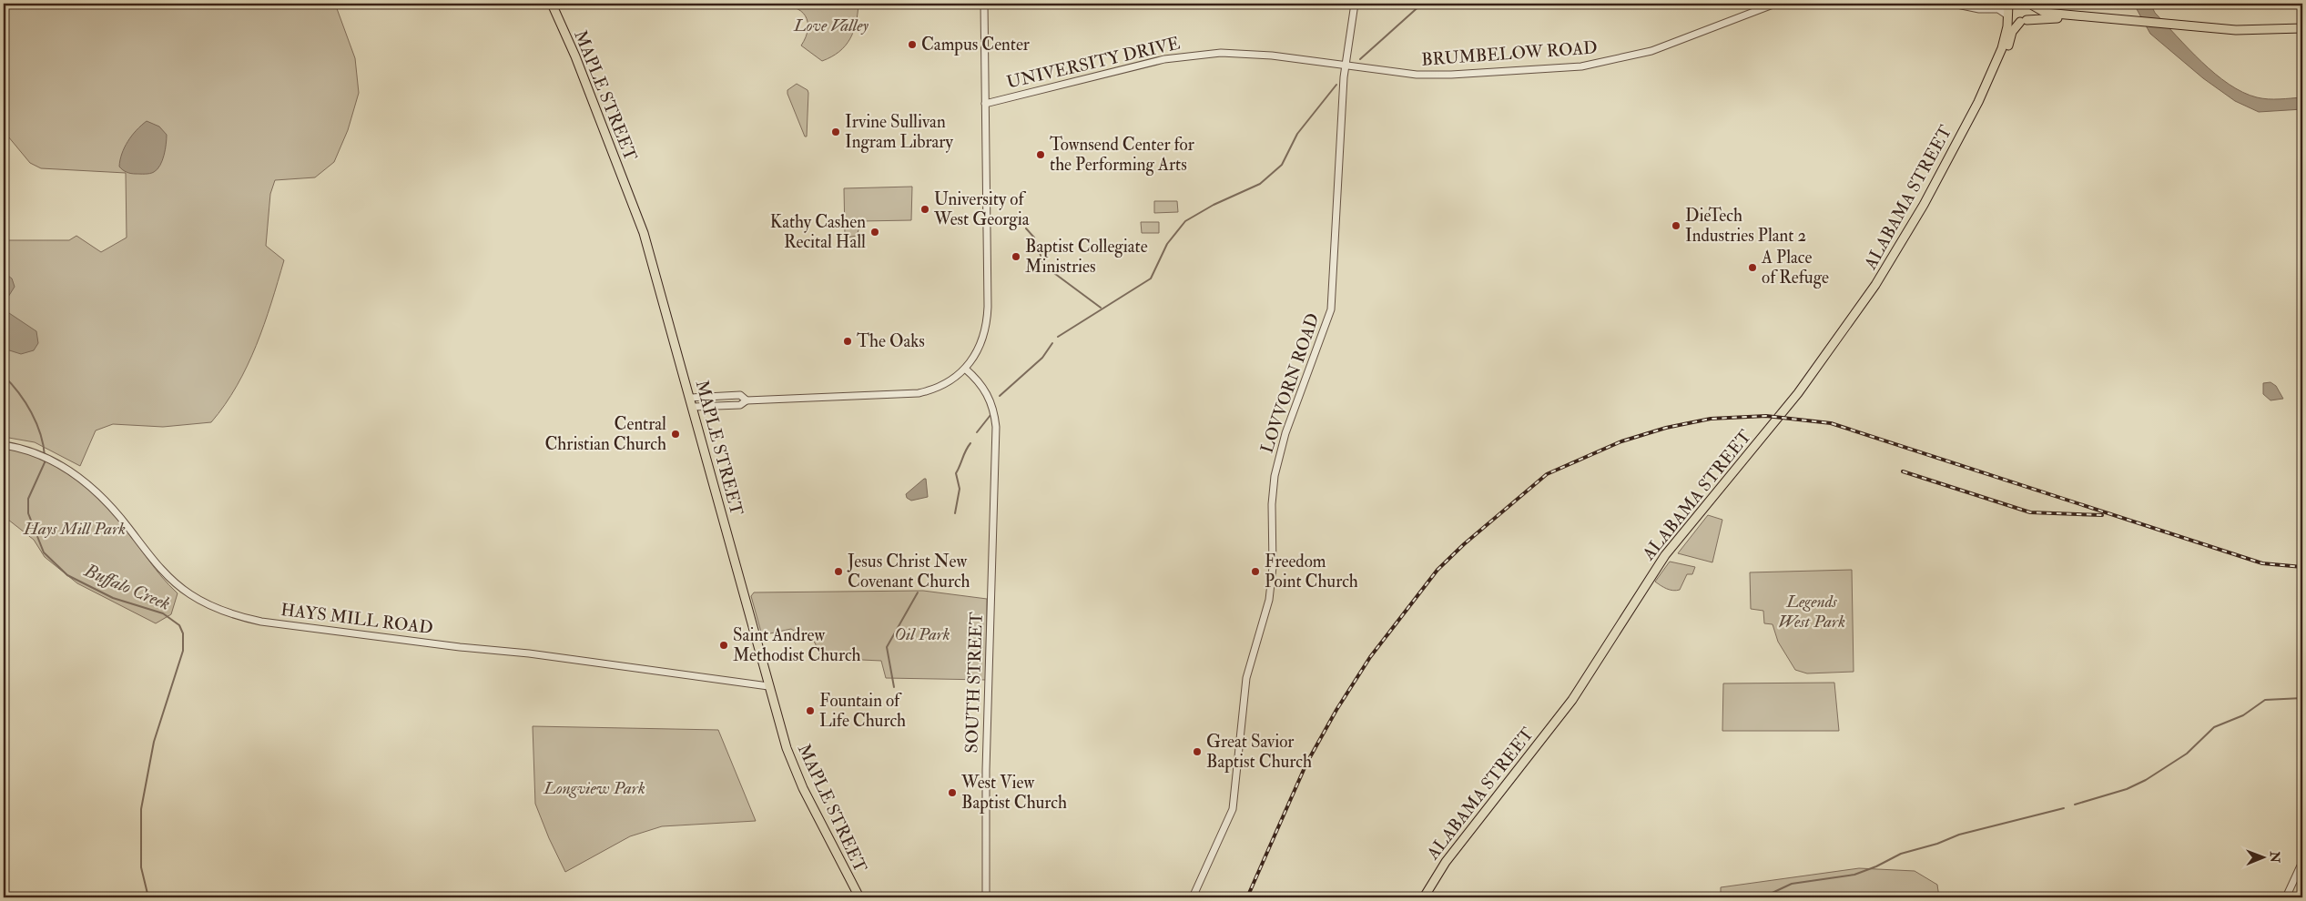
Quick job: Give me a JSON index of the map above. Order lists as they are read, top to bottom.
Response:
{
  "streets": {
    "main road": ["MAPLE STREET", "ALABAMA STREET"],
    "street": [
      "BRUMBELOW ROAD",
      "UNIVERSITY DRIVE",
      "LOVVORN ROAD",
      "HAYS MILL ROAD",
      "SOUTH STREET"
    ]
  },
  "crossings": [
    ["BRUMBELOW ROAD", "UNIVERSITY DRIVE"],
    ["BRUMBELOW ROAD", "LOVVORN ROAD"],
    ["UNIVERSITY DRIVE", "LOVVORN ROAD"],
    ["MAPLE STREET", "HAYS MILL ROAD"]
  ],
  "water": ["Buffalo Creek"],
  "parks": [
    "Love Valley",
    "Hays Mill Park",
    "Legends West Park",
    "Oil Park",
    "Longview Park"
  ],
  "places": [
    "Campus Center",
    "Irvine Sullivan Ingram Library",
    "Townsend Center for the Performing Arts",
    "University of West Georgia",
    "DieTech Industries Plant 2",
    "Kathy Cashen Recital Hall",
    "Baptist Collegiate Ministries",
    "A Place of Refuge",
    "The Oaks",
    "Central Christian Church",
    "Jesus Christ New Covenant Church",
    "Freedom Point Church",
    "Saint Andrew Methodist Church",
    "Fountain of Life Church",
    "Great Savior Baptist Church",
    "West View Baptist Church"
  ],
  "north": "right"
}
